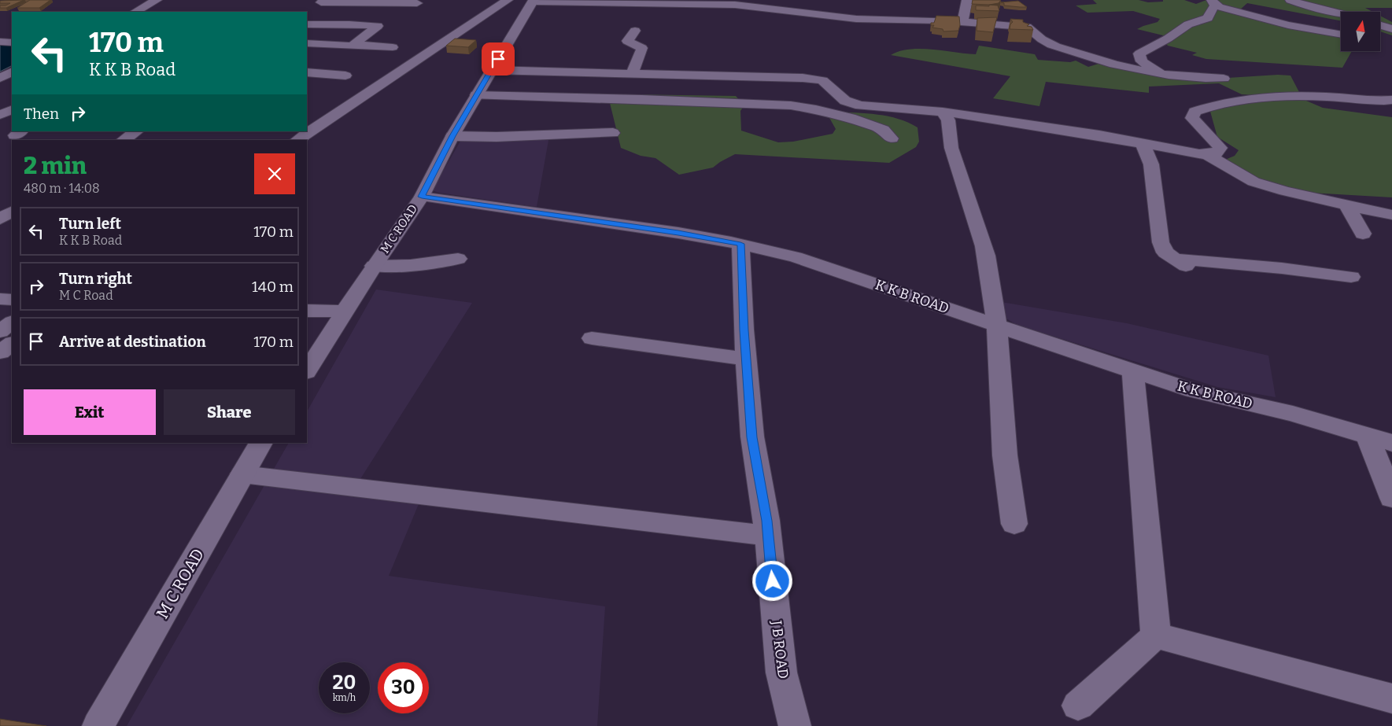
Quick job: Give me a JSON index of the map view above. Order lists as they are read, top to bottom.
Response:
{
  "streets": {
    "street": ["M C ROAD", "K K B ROAD", "J B ROAD"]
  },
  "crossings": [
    ["M C ROAD", "K K B ROAD"],
    ["K K B ROAD", "J B ROAD"]
  ],
  "north": "top",
  "page": {
    "turn": ["170 m", "K K B Road"],
    "then": "Then",
    "heading": ["2 min", "480 m · 14:08"],
    "list": [
      {
        "name": "Turn left",
        "note": "K K B Road",
        "value": "170 m"
      },
      {
        "name": "Turn right",
        "note": "M C Road",
        "value": "140 m"
      },
      {
        "name": "Arrive at destination",
        "value": "170 m"
      }
    ],
    "buttons": ["Exit", "Share"],
    "speed": "20 km/h",
    "limit": "30"
  }
}
